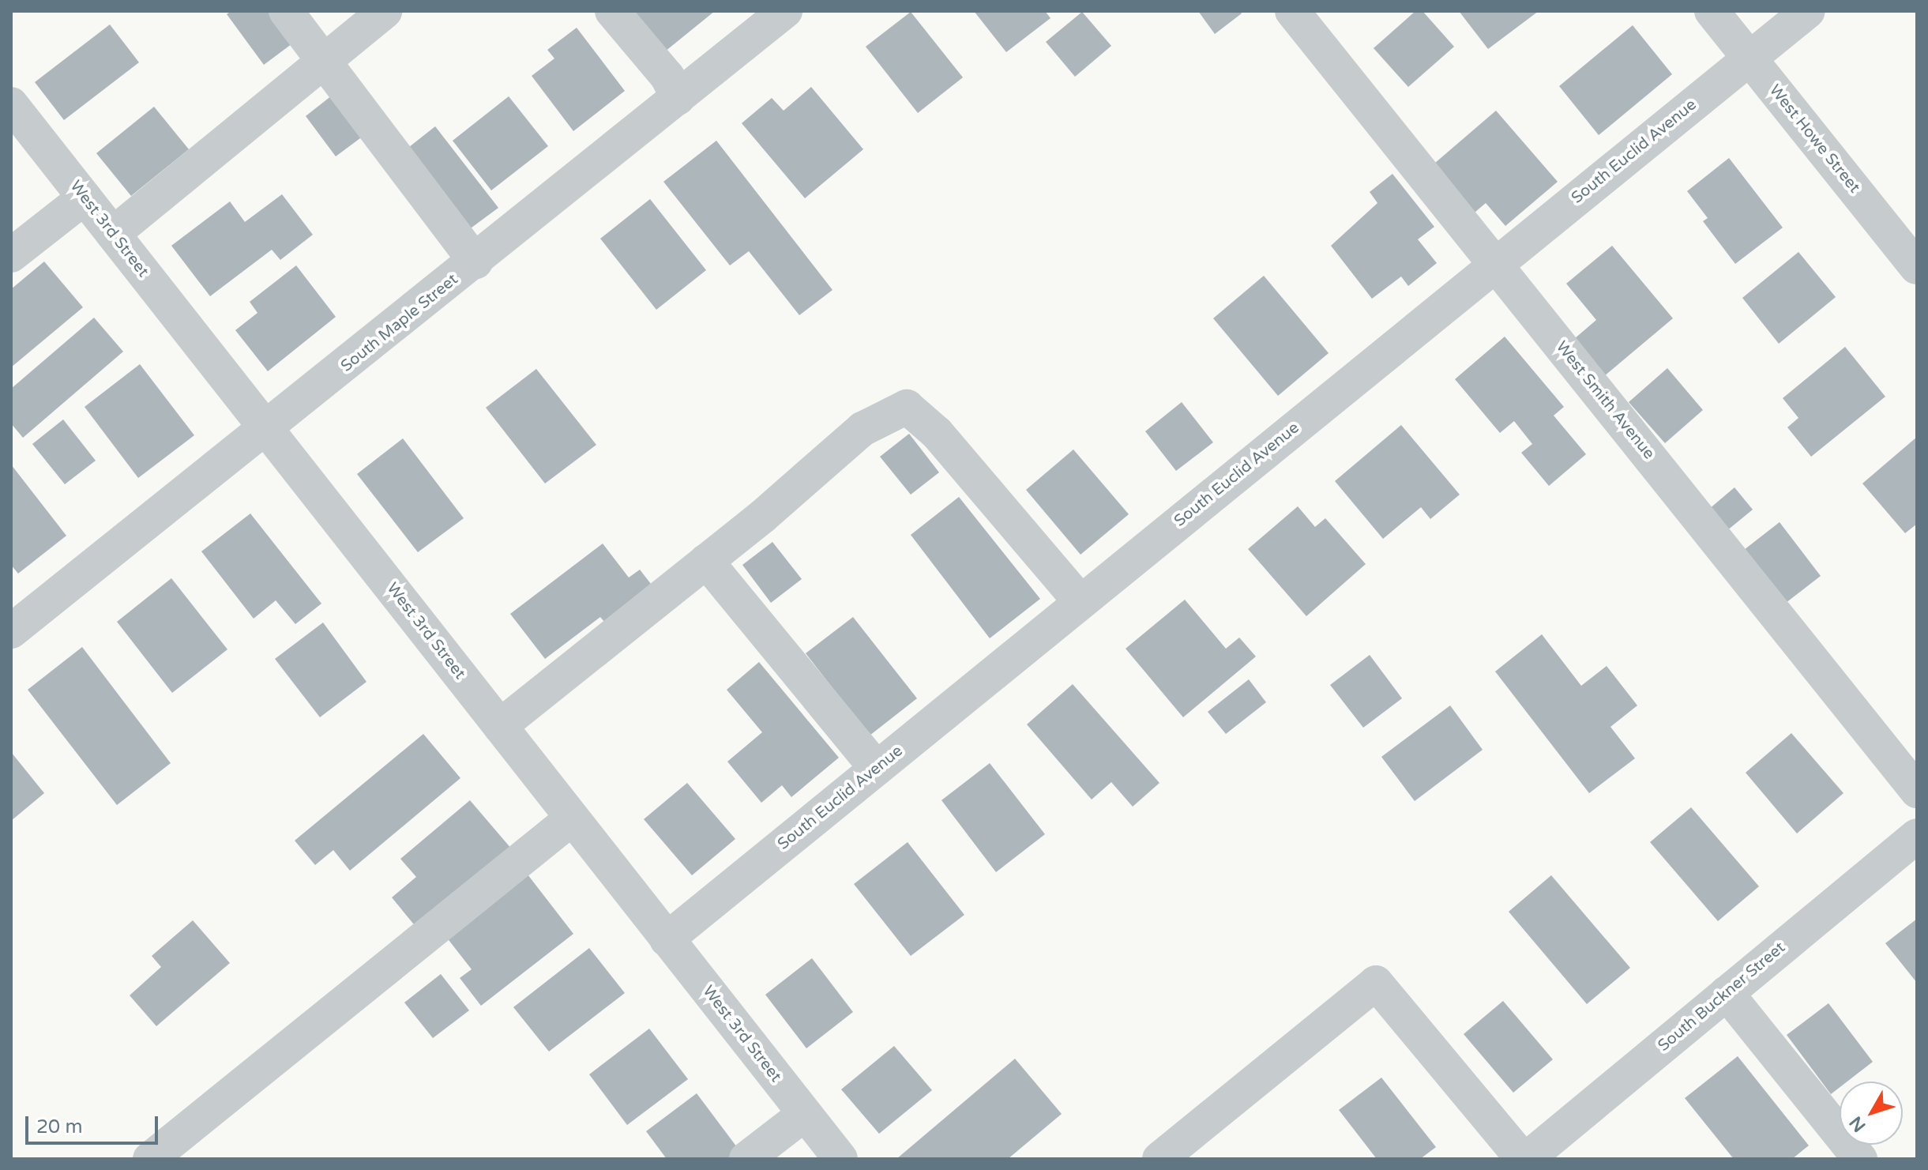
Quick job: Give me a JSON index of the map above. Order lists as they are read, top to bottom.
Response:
{
  "streets": {
    "street": [
      "West Howe Street",
      "South Euclid Avenue",
      "West 3rd Street",
      "South Maple Street",
      "West Smith Avenue",
      "South Buckner Street"
    ]
  },
  "crossings": [
    ["West Howe Street", "South Euclid Avenue"],
    ["South Euclid Avenue", "West 3rd Street"],
    ["South Euclid Avenue", "West Smith Avenue"],
    ["West 3rd Street", "South Maple Street"]
  ],
  "scale_bar": "20 m",
  "north": "bottom left"
}
